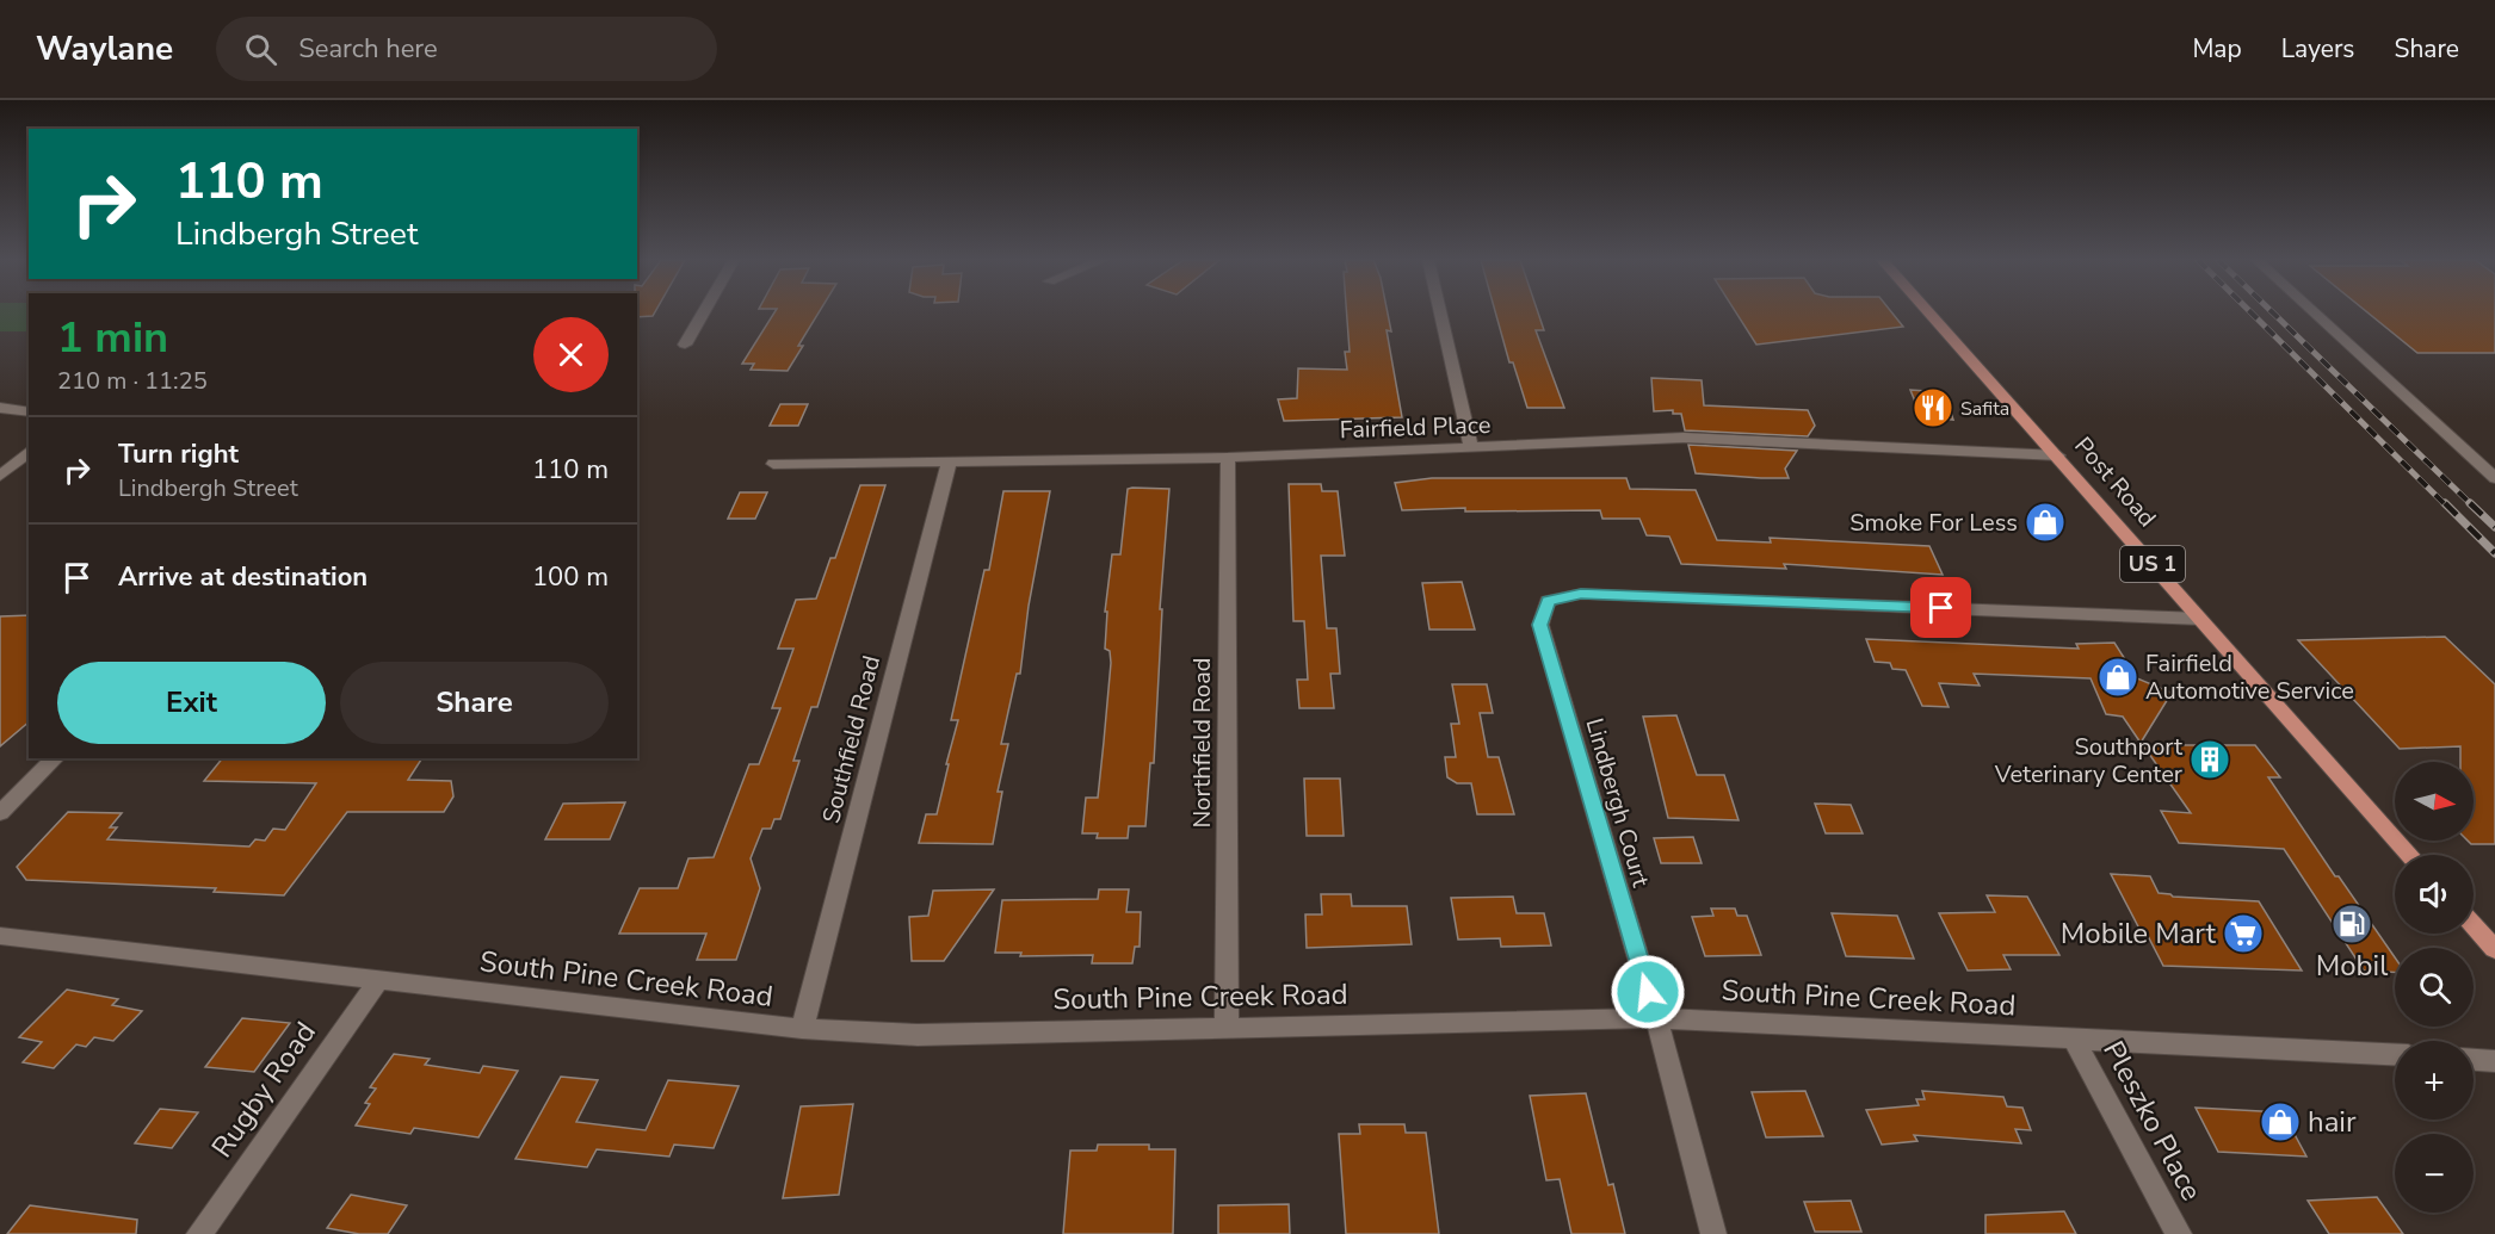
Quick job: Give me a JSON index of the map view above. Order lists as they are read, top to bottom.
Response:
{
  "streets": {
    "main road": ["Post Road", "US 1"],
    "street": [
      "Fairfield Place",
      "Southfield Road",
      "Northfield Road",
      "Lindbergh Court",
      "South Pine Creek Road",
      "Rugby Road",
      "Pleszko Place"
    ]
  },
  "crossings": [
    ["Fairfield Place", "Post Road"],
    ["Fairfield Place", "Southfield Road"],
    ["Fairfield Place", "Northfield Road"],
    ["Post Road", "Lindbergh Court"],
    ["Southfield Road", "South Pine Creek Road"],
    ["Northfield Road", "South Pine Creek Road"],
    ["Lindbergh Court", "South Pine Creek Road"],
    ["South Pine Creek Road", "Rugby Road"],
    ["South Pine Creek Road", "Pleszko Place"]
  ],
  "places": {
    "restaurant": ["Safita"],
    "shop": ["Smoke For Less", "Fairfield Automotive Service", "hair"],
    "building": ["Southport Veterinary Center"],
    "fuel station": ["Mobil"],
    "supermarket": ["Mobile Mart"]
  },
  "north": "right",
  "page": {
    "header": "Waylane",
    "search": "Search here",
    "nav": ["Map", "Layers", "Share"],
    "turn": ["110 m", "Lindbergh Street"],
    "heading": ["1 min", "210 m · 11:25"],
    "list": [
      {
        "name": "Turn right",
        "note": "Lindbergh Street",
        "value": "110 m"
      },
      {
        "name": "Arrive at destination",
        "value": "100 m"
      }
    ],
    "buttons": ["Exit", "Share"],
    "map_buttons": ["+", "−"]
  }
}
